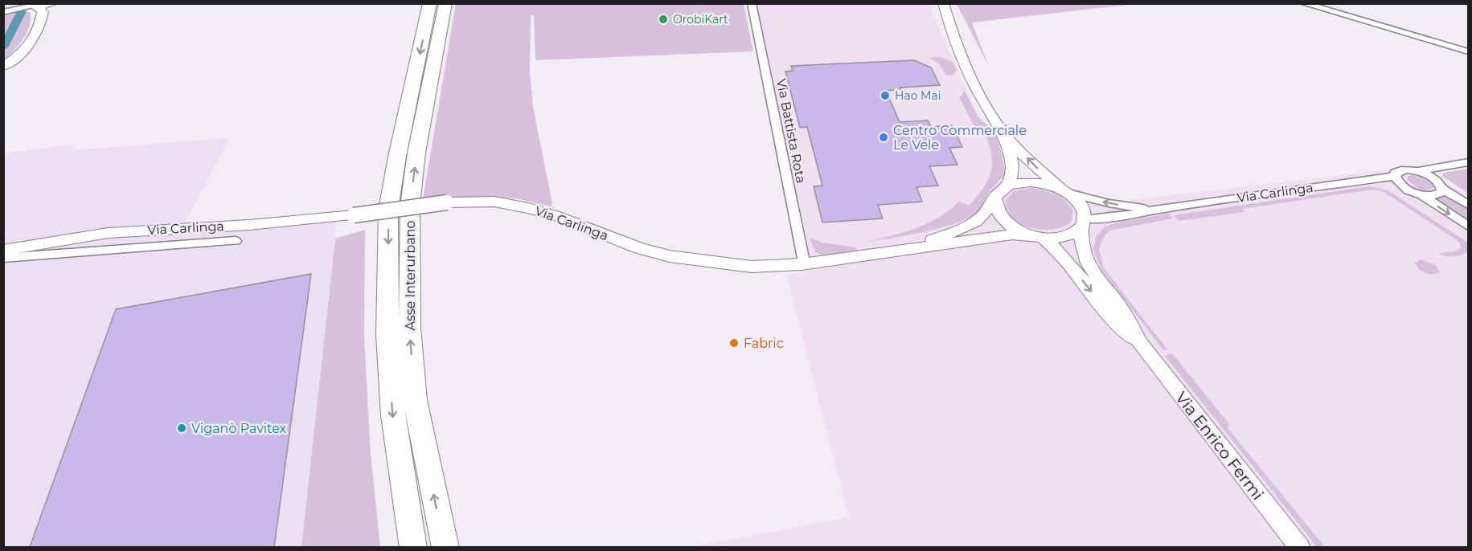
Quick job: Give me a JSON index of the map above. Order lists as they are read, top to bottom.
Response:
{
  "streets": {
    "highway": ["Asse Interurbano"],
    "street": ["Via Battista Rota", "Via Carlinga", "Via Enrico Fermi"]
  },
  "crossings": [
    ["Via Battista Rota", "Via Carlinga"],
    ["Via Carlinga", "Via Enrico Fermi"]
  ],
  "places": [
    "OrobiKart",
    "Hao Mai",
    "Centro Commerciale Le Vele",
    "Fabric",
    "Viganò Pavitex"
  ]
}
